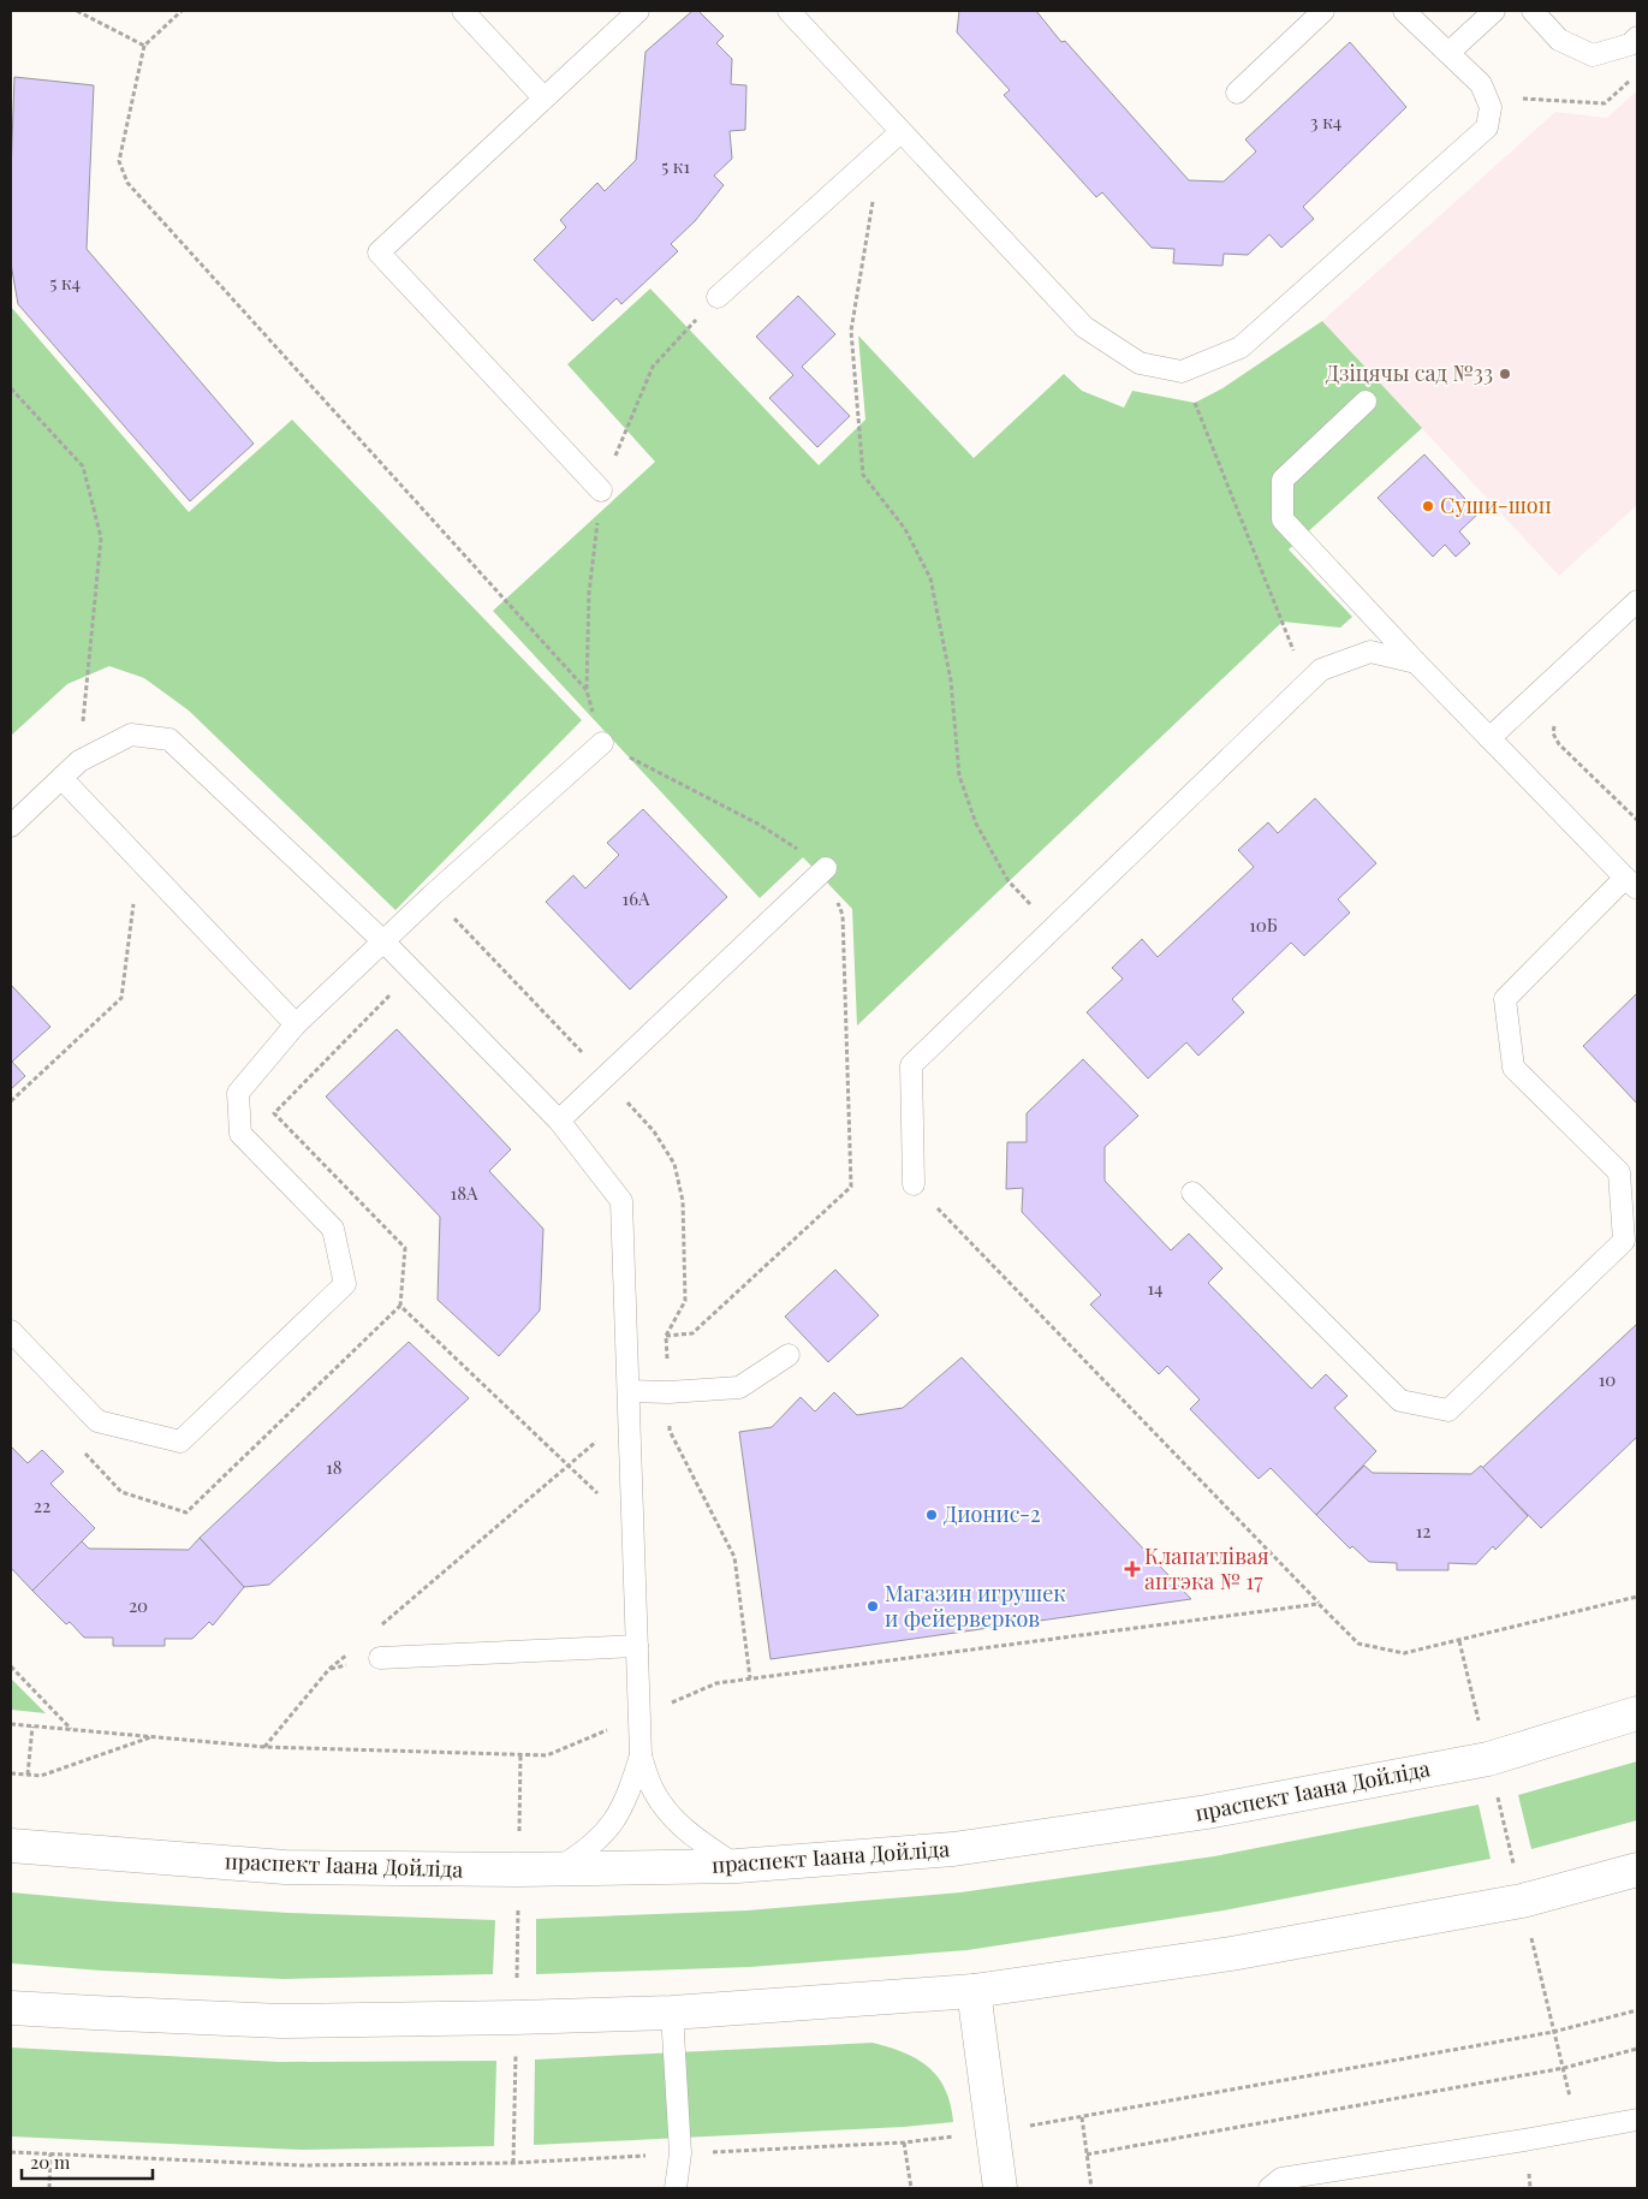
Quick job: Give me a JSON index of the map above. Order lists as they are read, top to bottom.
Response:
{
  "streets": {
    "main road": ["праспект Іаана Дойліда"]
  },
  "places": {
    "other": [
      "Дзіцячы сад №33",
      "Суши-шоп",
      "Дионис-2",
      "Магазин игрушек и фейерверков"
    ],
    "health": ["Клапатлівая аптэка № 17"]
  },
  "house_numbers": [
    "3 к4",
    "5 к1",
    "5 к4",
    "16А",
    "10Б",
    "18А",
    "14",
    "10",
    "18",
    "22",
    "12",
    "20"
  ],
  "scale_bar": "20 m"
}
